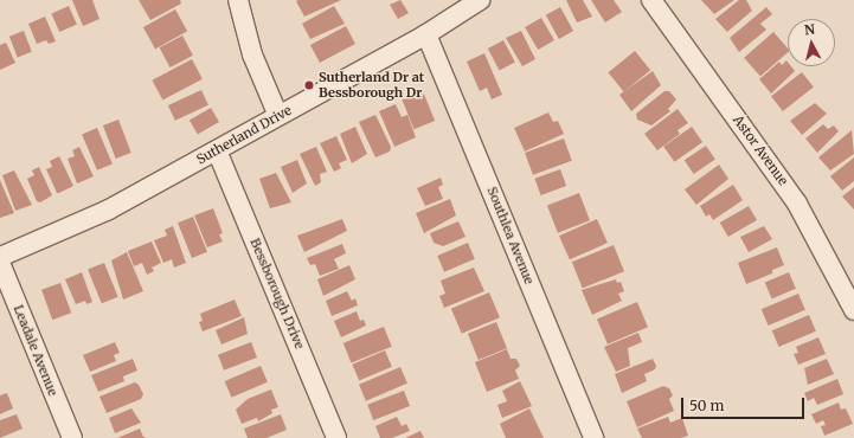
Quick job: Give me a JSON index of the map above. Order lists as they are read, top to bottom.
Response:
{
  "streets": {
    "street": [
      "Sutherland Drive",
      "Astor Avenue",
      "Southlea Avenue",
      "Bessborough Drive",
      "Leadale Avenue"
    ]
  },
  "crossings": [
    ["Sutherland Drive", "Southlea Avenue"],
    ["Sutherland Drive", "Bessborough Drive"]
  ],
  "places": ["Sutherland Dr at Bessborough Dr"],
  "scale_bar": "50 m",
  "north": "top"
}
